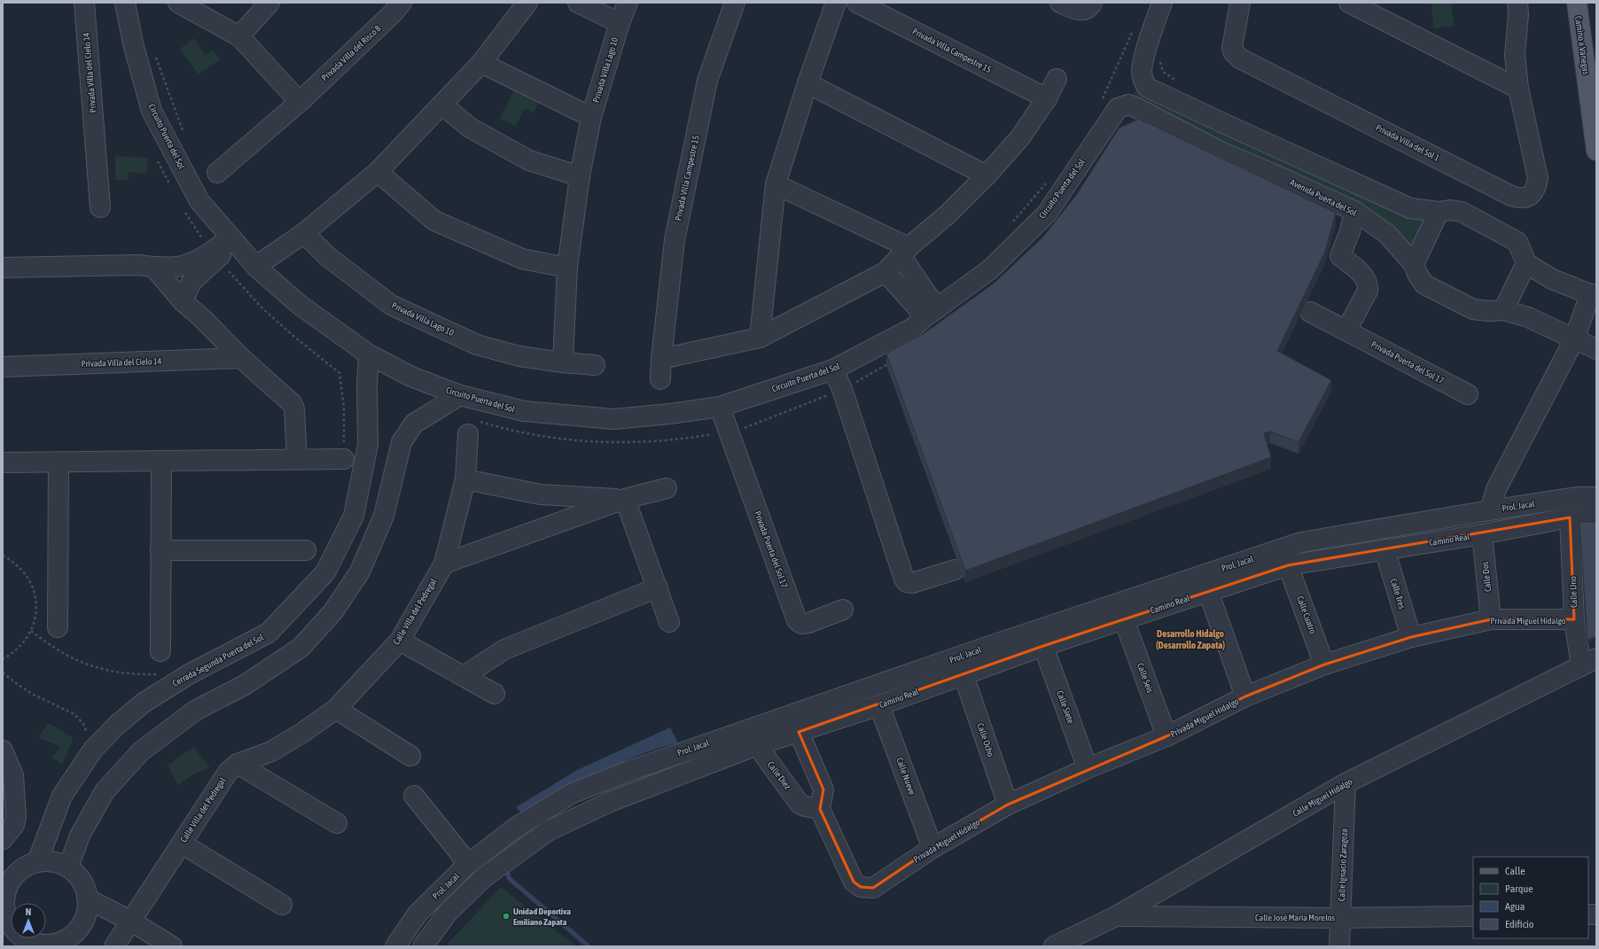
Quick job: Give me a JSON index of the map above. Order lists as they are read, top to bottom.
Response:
{
  "streets": {
    "main road": ["Camino a Vanegas"],
    "street": [
      "Privada Villa Campestre 15",
      "Privada Villa del Risco 8",
      "Privada Villa Lago 10",
      "Privada Villa del Cielo 14",
      "Circuito Puerta del Sol",
      "Privada Villa del Sol 1",
      "Avenida Puerta del Sol",
      "Privada Puerta del Sol 17",
      "Prol. Jacal",
      "Camino Real",
      "Calle Dos",
      "Calle Uno",
      "Calle Tres",
      "Calle Villa del Pedregal",
      "Calle Cuatro",
      "Privada Miguel Hidalgo",
      "Cerrada Segunda Puerta del Sol",
      "Calle Seis",
      "Calle Siete",
      "Calle Ocho",
      "Calle Diez",
      "Calle Nueve",
      "Calle Miguel Hidalgo",
      "Calle Ignacio Zaragoza",
      "Calle José María Morelos"
    ]
  },
  "crossings": [
    ["Circuito Puerta del Sol", "Avenida Puerta del Sol"],
    ["Circuito Puerta del Sol", "Privada Puerta del Sol 17"],
    ["Circuito Puerta del Sol", "Cerrada Segunda Puerta del Sol"],
    ["Prol. Jacal", "Calle Diez"],
    ["Camino Real", "Calle Dos"],
    ["Camino Real", "Calle Uno"],
    ["Camino Real", "Calle Tres"],
    ["Camino Real", "Calle Cuatro"],
    ["Camino Real", "Calle Seis"],
    ["Camino Real", "Calle Siete"],
    ["Camino Real", "Calle Ocho"],
    ["Camino Real", "Calle Diez"],
    ["Camino Real", "Calle Nueve"],
    ["Calle Dos", "Privada Miguel Hidalgo"],
    ["Calle Uno", "Privada Miguel Hidalgo"],
    ["Calle Uno", "Calle Miguel Hidalgo"],
    ["Calle Tres", "Privada Miguel Hidalgo"],
    ["Calle Cuatro", "Privada Miguel Hidalgo"],
    ["Privada Miguel Hidalgo", "Calle Seis"],
    ["Privada Miguel Hidalgo", "Calle Siete"],
    ["Privada Miguel Hidalgo", "Calle Ocho"],
    ["Privada Miguel Hidalgo", "Calle Diez"],
    ["Privada Miguel Hidalgo", "Calle Nueve"],
    ["Calle Miguel Hidalgo", "Calle Ignacio Zaragoza"],
    ["Calle Miguel Hidalgo", "Calle José María Morelos"],
    ["Calle Ignacio Zaragoza", "Calle José María Morelos"]
  ],
  "districts": ["Desarrollo Hidalgo (Desarrollo Zapata)"],
  "places": ["Unidad Deportiva Emiliano Zapata"],
  "legend": [
    "Calle",
    "Parque",
    "Agua",
    "Edificio"
  ],
  "north": "top"
}
